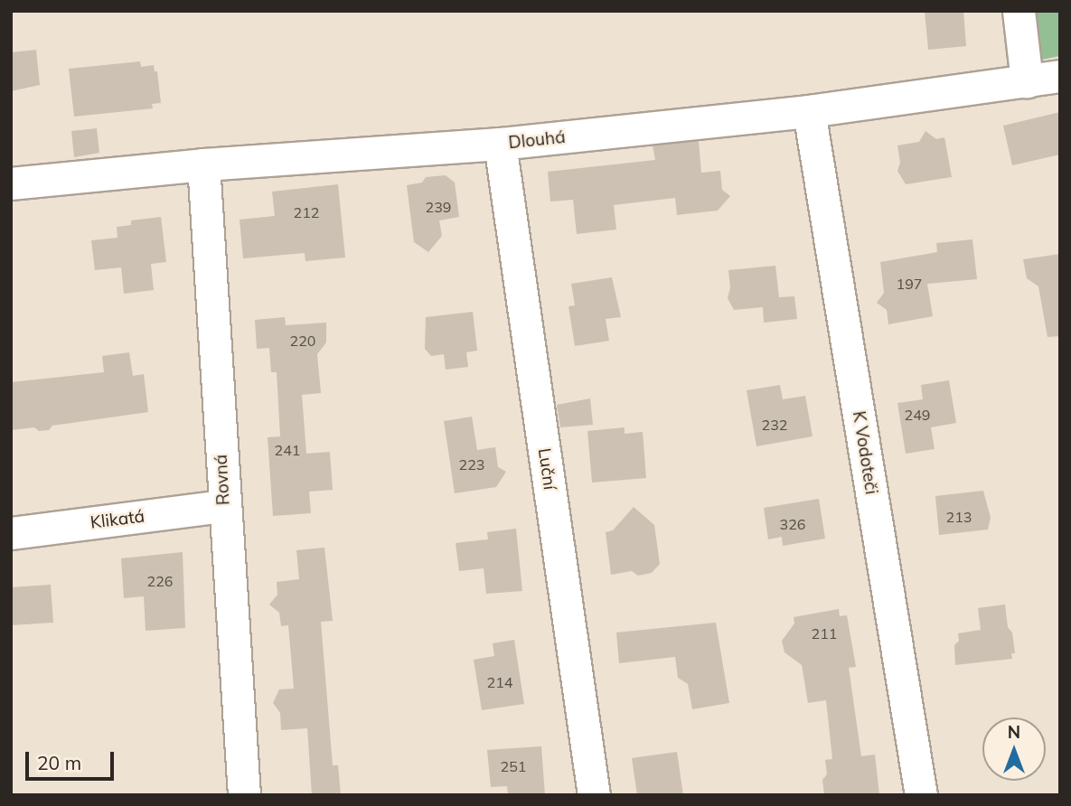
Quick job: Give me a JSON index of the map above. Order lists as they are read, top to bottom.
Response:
{
  "streets": {
    "street": [
      "Dlouhá",
      "K Vodoteči",
      "Luční",
      "Rovná",
      "Klikatá"
    ]
  },
  "crossings": [
    ["Dlouhá", "K Vodoteči"],
    ["Dlouhá", "Luční"],
    ["Dlouhá", "Rovná"],
    ["Rovná", "Klikatá"]
  ],
  "house_numbers": [
    "239",
    "212",
    "197",
    "220",
    "249",
    "232",
    "241",
    "223",
    "213",
    "326",
    "226",
    "211",
    "214",
    "251"
  ],
  "scale_bar": "20 m",
  "north": "top"
}
